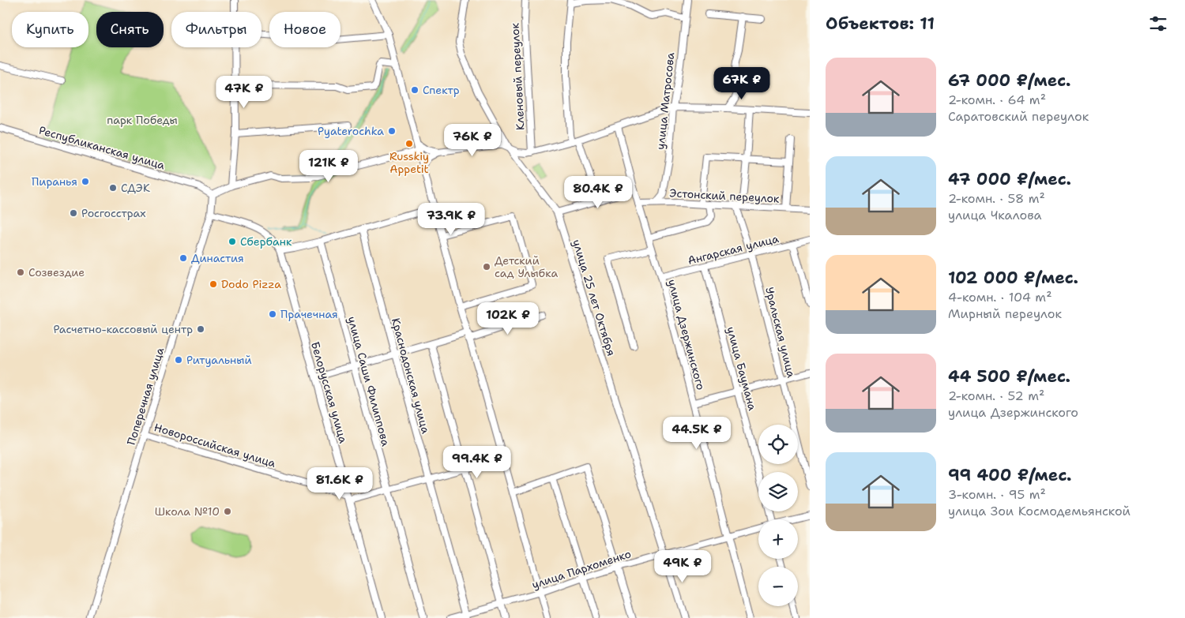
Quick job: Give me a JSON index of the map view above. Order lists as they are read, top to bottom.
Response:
{
  "streets": {
    "street": [
      "Кленовый переулок",
      "улица Матросова",
      "Республиканская улица",
      "Эстонский переулок",
      "Ангарская улица",
      "улица 25 лет Октября",
      "Уральская улица",
      "улица Дзержинского",
      "улица Баумана",
      "Краснодонская улица",
      "улица Саши Филиппова",
      "Белорусская улица",
      "Поперечная улица",
      "Новороссийская улица",
      "улица Пархоменко"
    ]
  },
  "crossings": [
    ["улица Матросова", "Эстонский переулок"],
    ["Республиканская улица", "Поперечная улица"],
    ["Эстонский переулок", "Уральская улица"],
    ["Эстонский переулок", "улица Дзержинского"],
    ["Ангарская улица", "Уральская улица"],
    ["Ангарская улица", "улица Дзержинского"],
    ["Ангарская улица", "улица Баумана"],
    ["улица 25 лет Октября", "улица Пархоменко"],
    ["улица Дзержинского", "улица Пархоменко"],
    ["Краснодонская улица", "улица Пархоменко"],
    ["Белорусская улица", "Поперечная улица"],
    ["Белорусская улица", "Новороссийская улица"],
    ["Поперечная улица", "Новороссийская улица"]
  ],
  "parks": ["парк Победы"],
  "places": [
    "Спектр",
    "Pyaterochka",
    "Russkiy Appetit",
    "Пиранья",
    "СДЭК",
    "Росгосстрах",
    "Сбербанк",
    "Династия",
    "Детский сад Улыбка",
    "Созвездие",
    "Dodo Pizza",
    "Прачечная",
    "Расчетно-кассовый центр",
    "Ритуальный",
    "Школа №10"
  ],
  "page": {
    "heading": "Объектов: 11",
    "chip": [
      "Купить",
      "Снять",
      "Фильтры",
      "Новое"
    ],
    "list": [
      {
        "name": "67 000 ₽/мес.",
        "note": "2-комн. · 64 m² · Саратовский переулок"
      },
      {
        "name": "47 000 ₽/мес.",
        "note": "2-комн. · 58 m² · улица Чкалова"
      },
      {
        "name": "102 000 ₽/мес.",
        "note": "4-комн. · 104 m² · Мирный переулок"
      },
      {
        "name": "44 500 ₽/мес.",
        "note": "2-комн. · 52 m² · улица Дзержинского"
      },
      {
        "name": "99 400 ₽/мес.",
        "note": "3-комн. · 95 m² · улица Зои Космодемьянской"
      }
    ],
    "price": [
      "67K ₽",
      "47K ₽",
      "76K ₽",
      "121K ₽",
      "80.4K ₽",
      "73.9K ₽",
      "102K ₽",
      "44.5K ₽",
      "99.4K ₽",
      "81.6K ₽",
      "49K ₽"
    ],
    "map_buttons": ["+", "−"]
  }
}
